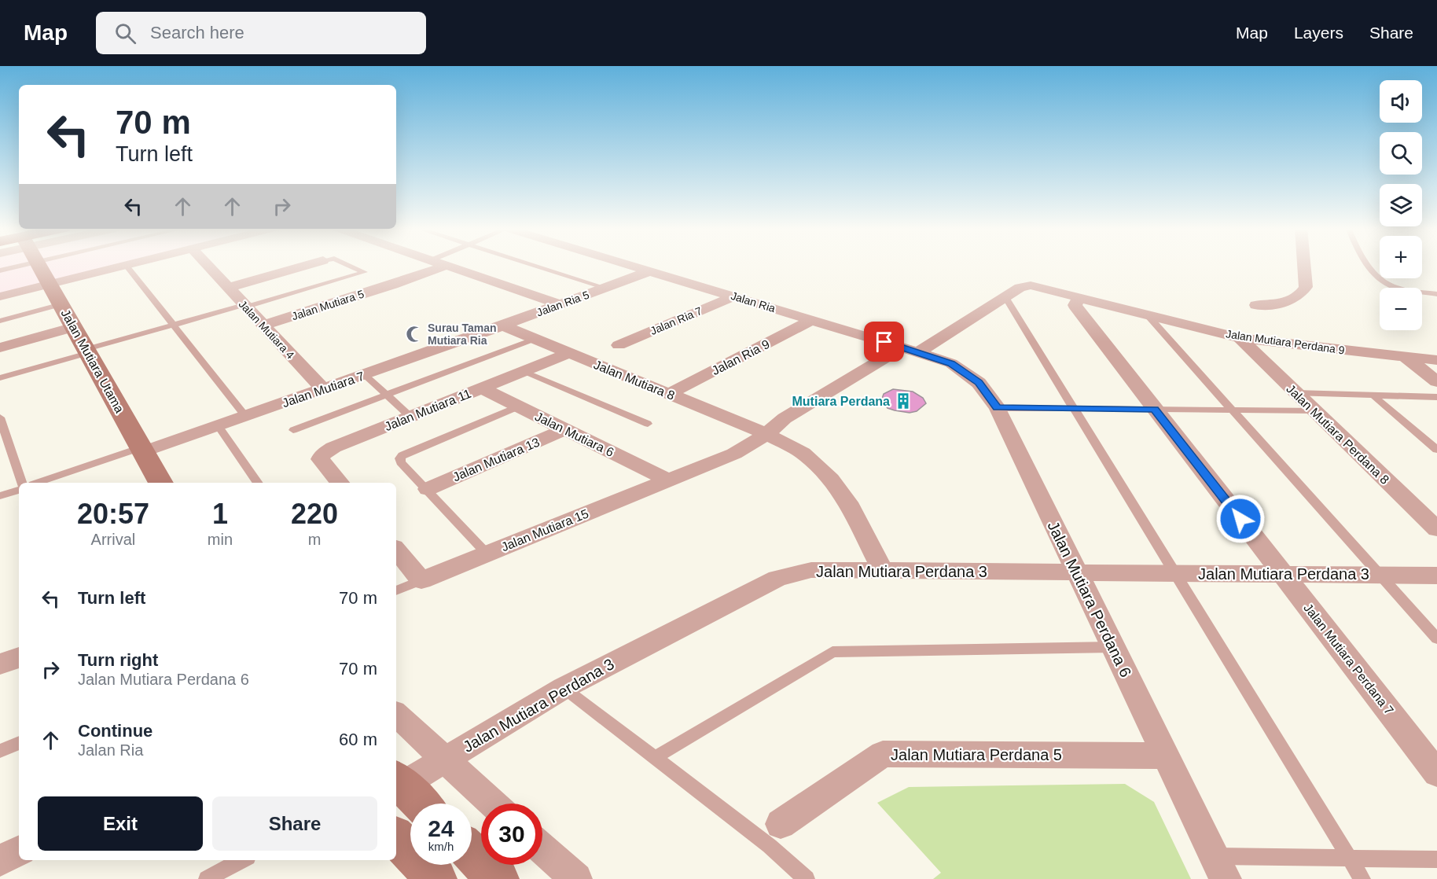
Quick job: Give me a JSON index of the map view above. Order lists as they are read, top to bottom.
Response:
{
  "streets": {
    "street": [
      "Jalan Ria",
      "Jalan Ria 5",
      "Jalan Mutiara 5",
      "Jalan Ria 7",
      "Jalan Mutiara 4",
      "Jalan Mutiara Perdana 9",
      "Jalan Ria 9",
      "Jalan Mutiara Utama",
      "Jalan Mutiara 8",
      "Jalan Mutiara 7",
      "Jalan Mutiara 11",
      "Jalan Mutiara 6",
      "Jalan Mutiara Perdana 8",
      "Jalan Mutiara 13",
      "Jalan Mutiara 15",
      "Jalan Mutiara Perdana 3",
      "Jalan Mutiara Perdana 6",
      "Jalan Mutiara Perdana 7",
      "Jalan Mutiara Perdana 5"
    ]
  },
  "crossings": [
    ["Jalan Ria", "Jalan Ria 5"],
    ["Jalan Ria", "Jalan Ria 7"],
    ["Jalan Ria", "Jalan Mutiara Perdana 9"],
    ["Jalan Ria", "Jalan Ria 9"],
    ["Jalan Ria", "Jalan Mutiara 15"],
    ["Jalan Ria", "Jalan Mutiara Perdana 6"],
    ["Jalan Ria 5", "Jalan Mutiara 8"],
    ["Jalan Ria 5", "Jalan Mutiara 7"],
    ["Jalan Mutiara 5", "Jalan Mutiara 4"],
    ["Jalan Mutiara 4", "Jalan Mutiara 7"],
    ["Jalan Mutiara Perdana 9", "Jalan Mutiara Perdana 8"],
    ["Jalan Mutiara Perdana 9", "Jalan Mutiara 15"],
    ["Jalan Mutiara Perdana 9", "Jalan Mutiara Perdana 6"],
    ["Jalan Mutiara Perdana 9", "Jalan Mutiara Perdana 7"],
    ["Jalan Ria 9", "Jalan Mutiara 8"],
    ["Jalan Mutiara Utama", "Jalan Mutiara 7"],
    ["Jalan Mutiara 8", "Jalan Mutiara 7"],
    ["Jalan Mutiara 8", "Jalan Mutiara 11"],
    ["Jalan Mutiara 8", "Jalan Mutiara 15"],
    ["Jalan Mutiara 8", "Jalan Mutiara Perdana 3"],
    ["Jalan Mutiara 11", "Jalan Mutiara 6"],
    ["Jalan Mutiara 6", "Jalan Mutiara 13"],
    ["Jalan Mutiara 6", "Jalan Mutiara 15"],
    ["Jalan Mutiara 15", "Jalan Mutiara Perdana 6"],
    ["Jalan Mutiara Perdana 3", "Jalan Mutiara Perdana 6"],
    ["Jalan Mutiara Perdana 3", "Jalan Mutiara Perdana 7"],
    ["Jalan Mutiara Perdana 6", "Jalan Mutiara Perdana 5"]
  ],
  "places": {
    "mosque": ["Surau Taman Mutiara Ria"],
    "building": ["Mutiara Perdana"]
  },
  "page": {
    "header": "Map",
    "search": "Search here",
    "nav": ["Map", "Layers", "Share"],
    "map_buttons": ["+", "−"],
    "turn": ["70 m", "Turn left"],
    "eta": [
      "20:57",
      "Arrival",
      "1",
      "min",
      "220",
      "m"
    ],
    "list": [
      {
        "name": "Turn left",
        "value": "70 m"
      },
      {
        "name": "Turn right",
        "note": "Jalan Mutiara Perdana 6",
        "value": "70 m"
      },
      {
        "name": "Continue",
        "note": "Jalan Ria",
        "value": "60 m"
      }
    ],
    "buttons": ["Exit", "Share"],
    "speed": "24 km/h",
    "limit": "30"
  }
}
